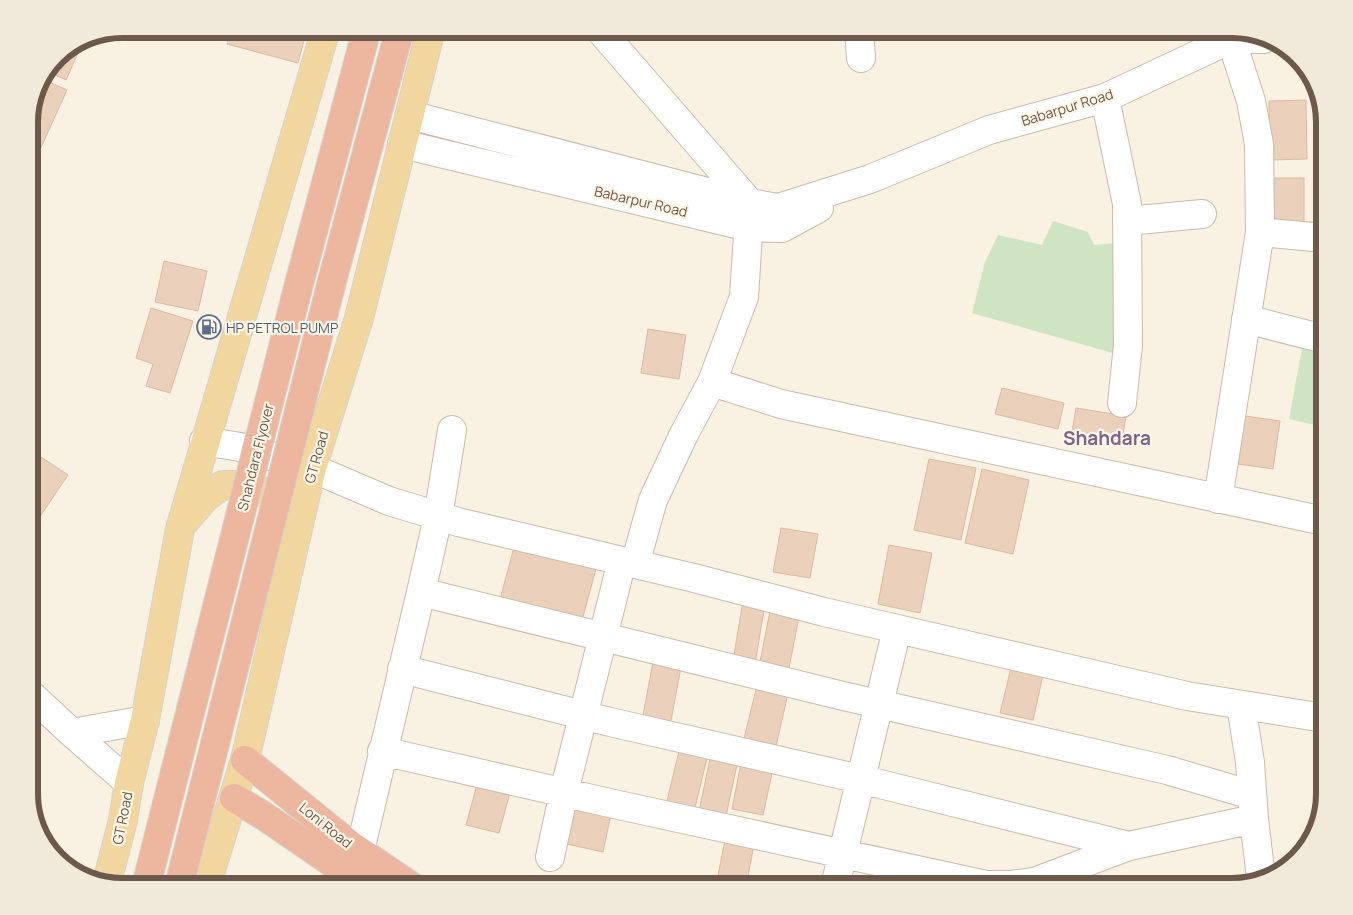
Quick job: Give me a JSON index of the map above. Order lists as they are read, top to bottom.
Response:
{
  "streets": {
    "highway": ["Shahdara Flyover", "Loni Road"],
    "main road": ["GT Road"],
    "street": ["Babarpur Road"]
  },
  "crossings": [
    ["Babarpur Road", "GT Road"],
    ["GT Road", "Loni Road"]
  ],
  "districts": ["Shahdara"],
  "places": {
    "fuel station": ["HP PETROL PUMP"]
  }
}
